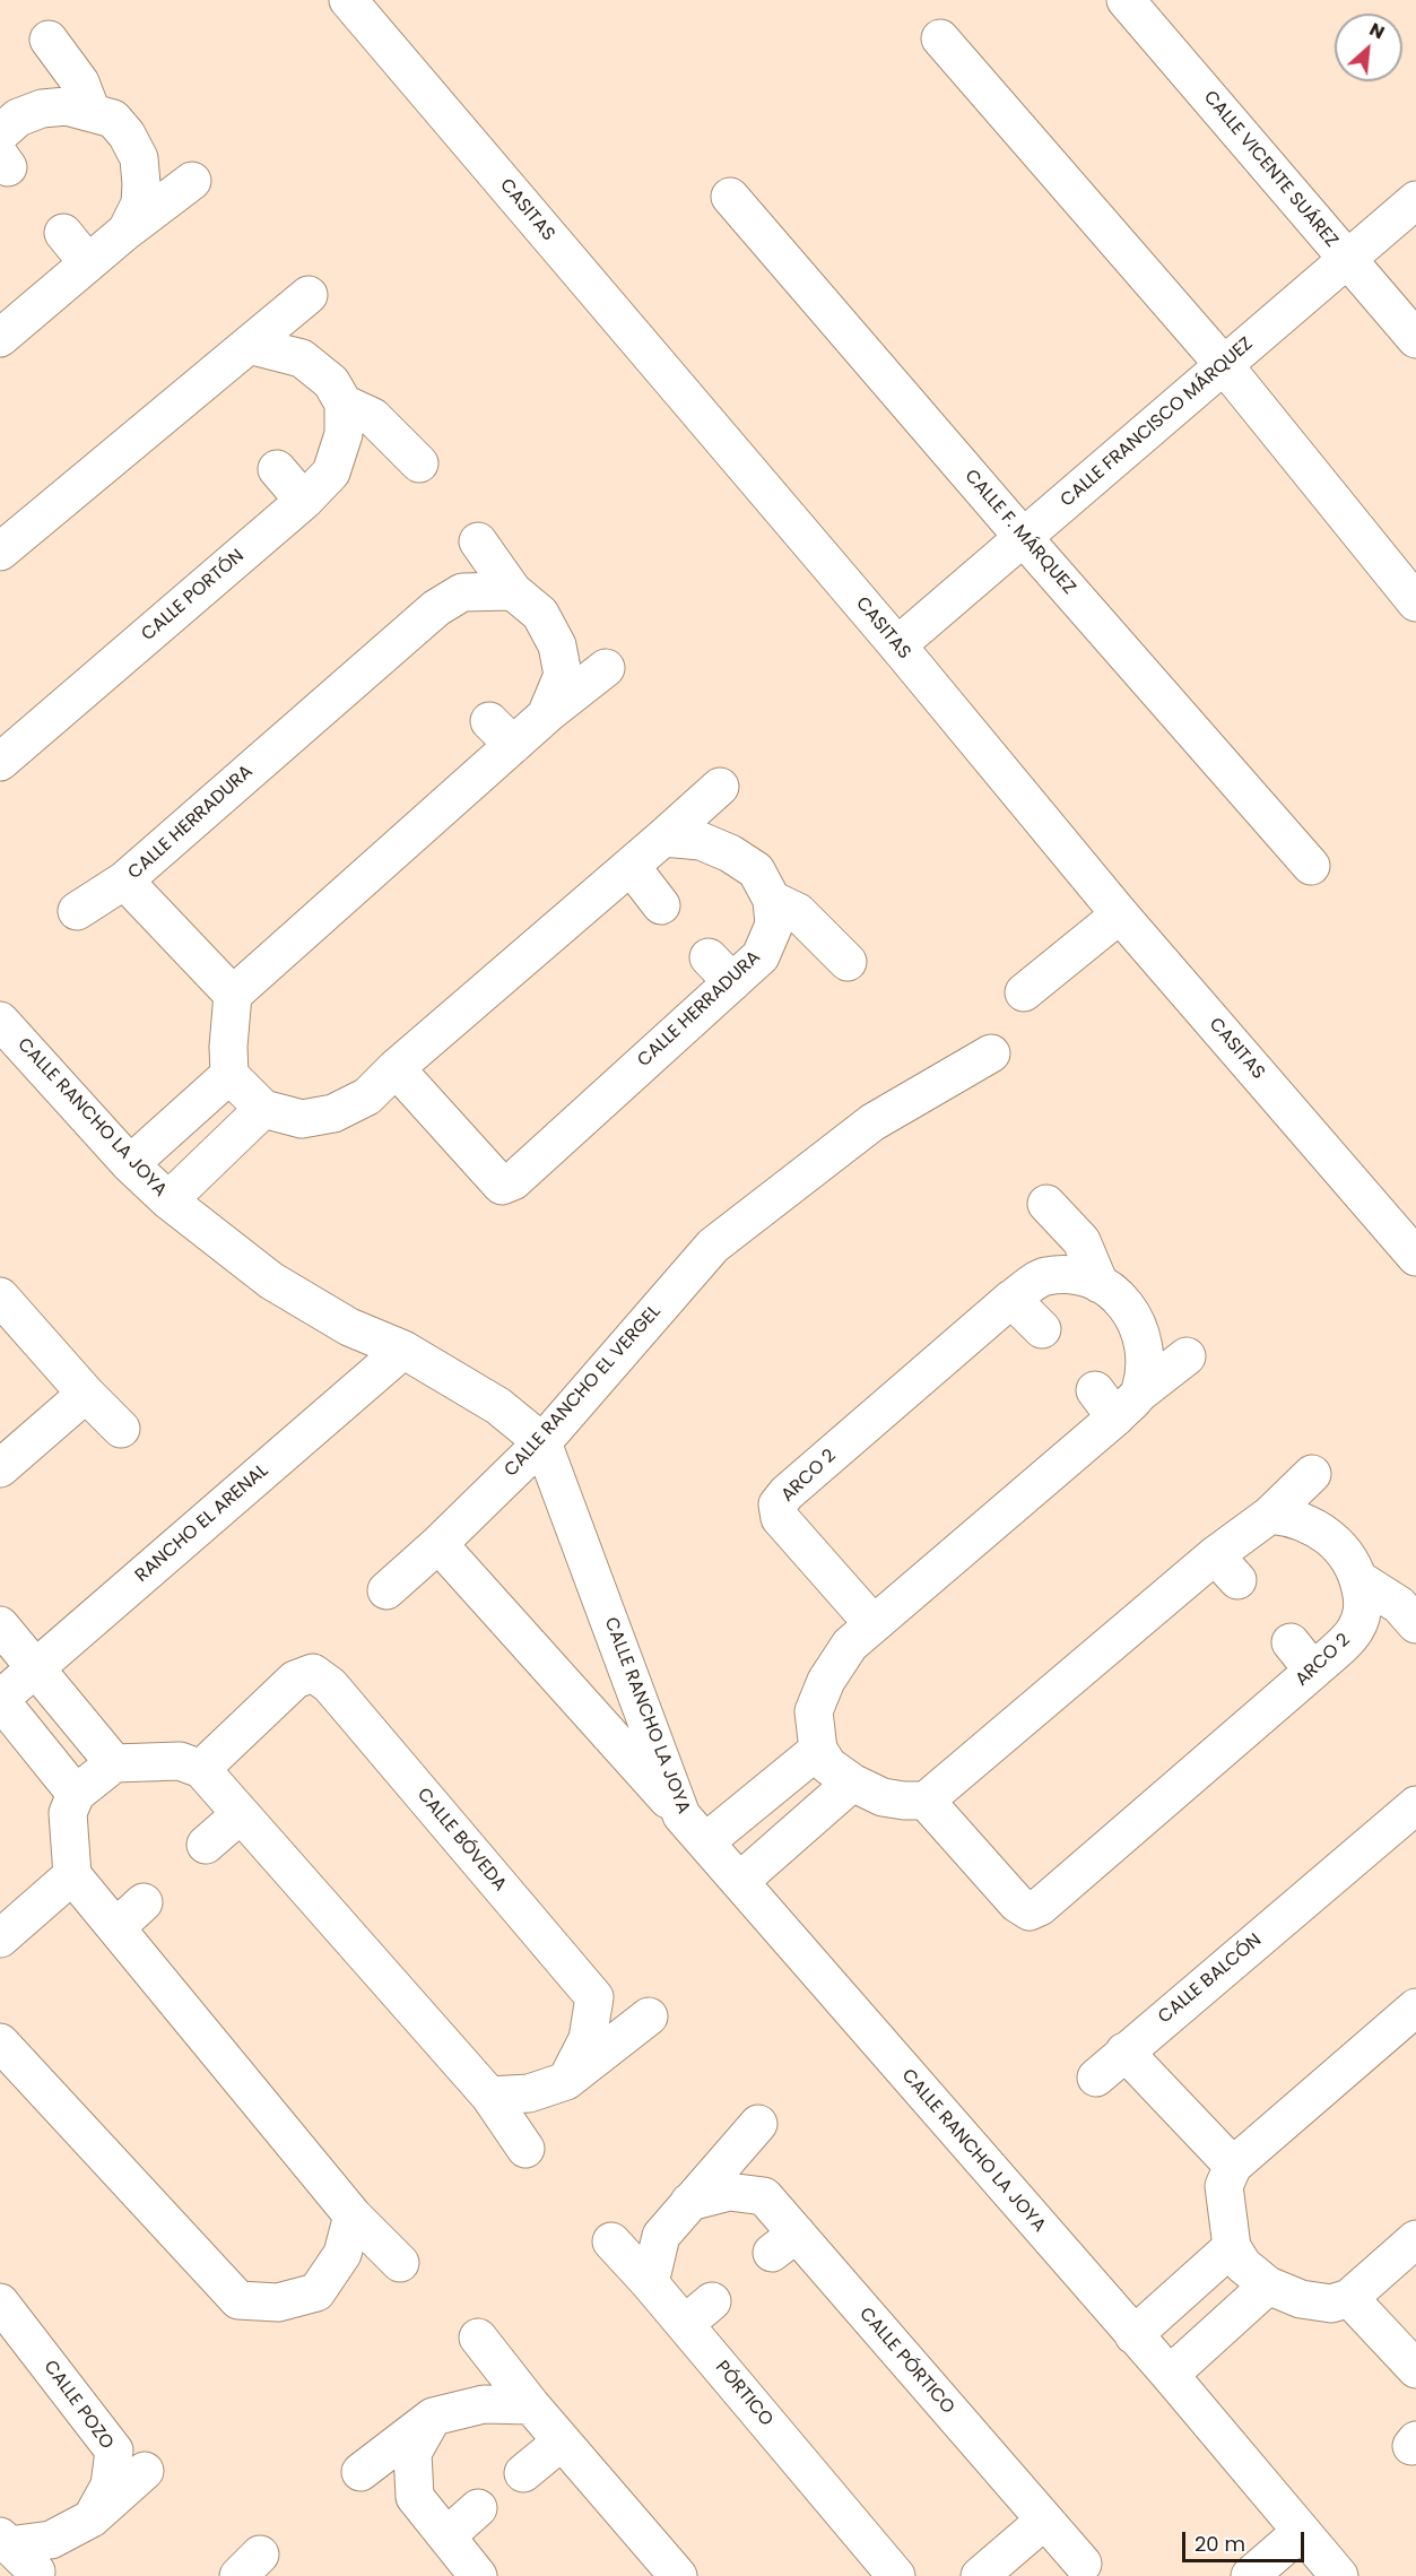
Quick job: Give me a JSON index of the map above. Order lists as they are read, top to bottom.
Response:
{
  "streets": {
    "street": [
      "CALLE VICENTE SUÁREZ",
      "CASITAS",
      "CALLE FRANCISCO MÁRQUEZ",
      "CALLE F. MÁRQUEZ",
      "CALLE PORTÓN",
      "CALLE HERRADURA",
      "CALLE RANCHO LA JOYA",
      "CALLE RANCHO EL VERGEL",
      "ARCO 2",
      "RANCHO EL ARENAL",
      "CALLE BÓVEDA",
      "CALLE BALCÓN",
      "CALLE PÓRTICO",
      "PÓRTICO",
      "CALLE POZO"
    ]
  },
  "crossings": [
    ["CALLE VICENTE SUÁREZ", "CALLE FRANCISCO MÁRQUEZ"],
    ["CASITAS", "CALLE FRANCISCO MÁRQUEZ"],
    ["CALLE FRANCISCO MÁRQUEZ", "CALLE F. MÁRQUEZ"],
    ["CALLE RANCHO LA JOYA", "CALLE RANCHO EL VERGEL"],
    ["CALLE RANCHO LA JOYA", "RANCHO EL ARENAL"]
  ],
  "scale_bar": "20 m",
  "north": "top right"
}
